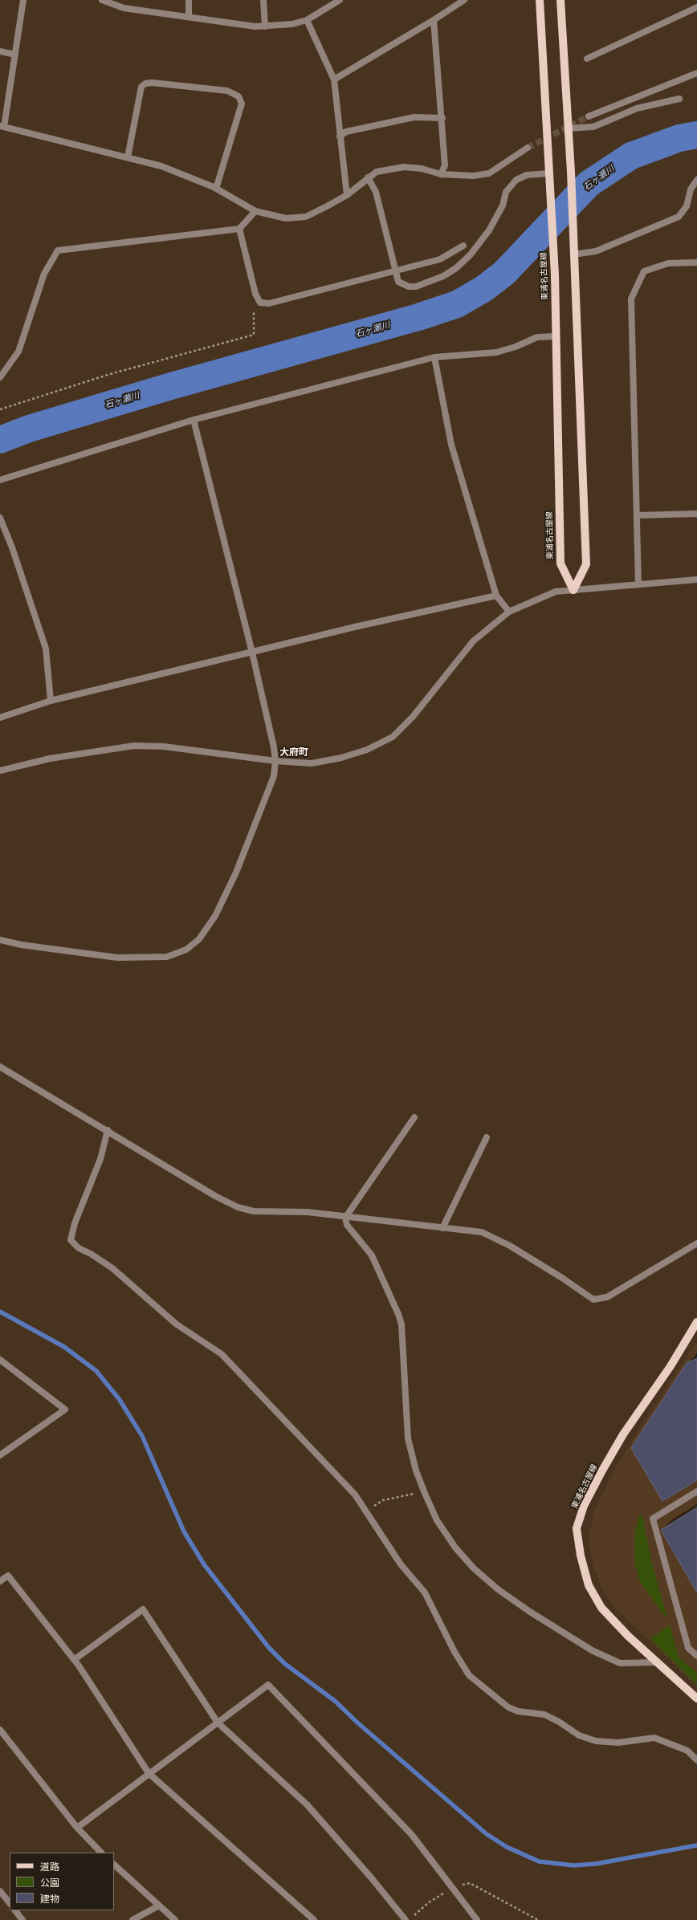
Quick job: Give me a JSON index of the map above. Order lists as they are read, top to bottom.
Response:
{
  "streets": {
    "main road": ["東浦名古屋線"]
  },
  "districts": ["大府町"],
  "water": ["石ヶ瀬川"],
  "legend": ["道路", "公園", "建物"]
}
